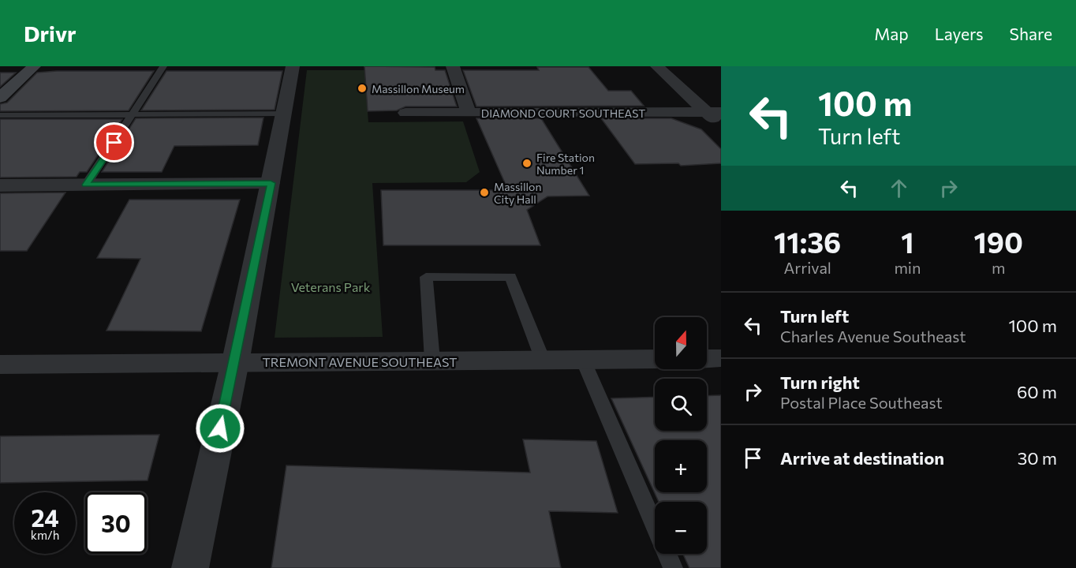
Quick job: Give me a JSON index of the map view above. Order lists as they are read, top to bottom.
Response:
{
  "streets": {
    "street": ["DIAMOND COURT SOUTHEAST", "TREMONT AVENUE SOUTHEAST"]
  },
  "parks": ["Veterans Park"],
  "places": ["Massillon Museum", "Fire Station Number 1", "Massillon City Hall"],
  "north": "top",
  "page": {
    "header": "Drivr",
    "nav": ["Map", "Layers", "Share"],
    "turn": ["100 m", "Turn left"],
    "eta": [
      "11:36",
      "Arrival",
      "1",
      "min",
      "190",
      "m"
    ],
    "list": [
      {
        "name": "Turn left",
        "note": "Charles Avenue Southeast",
        "value": "100 m"
      },
      {
        "name": "Turn right",
        "note": "Postal Place Southeast",
        "value": "60 m"
      },
      {
        "name": "Arrive at destination",
        "value": "30 m"
      }
    ],
    "map_buttons": ["+", "−"],
    "speed": "24 km/h",
    "limit": "30"
  }
}
